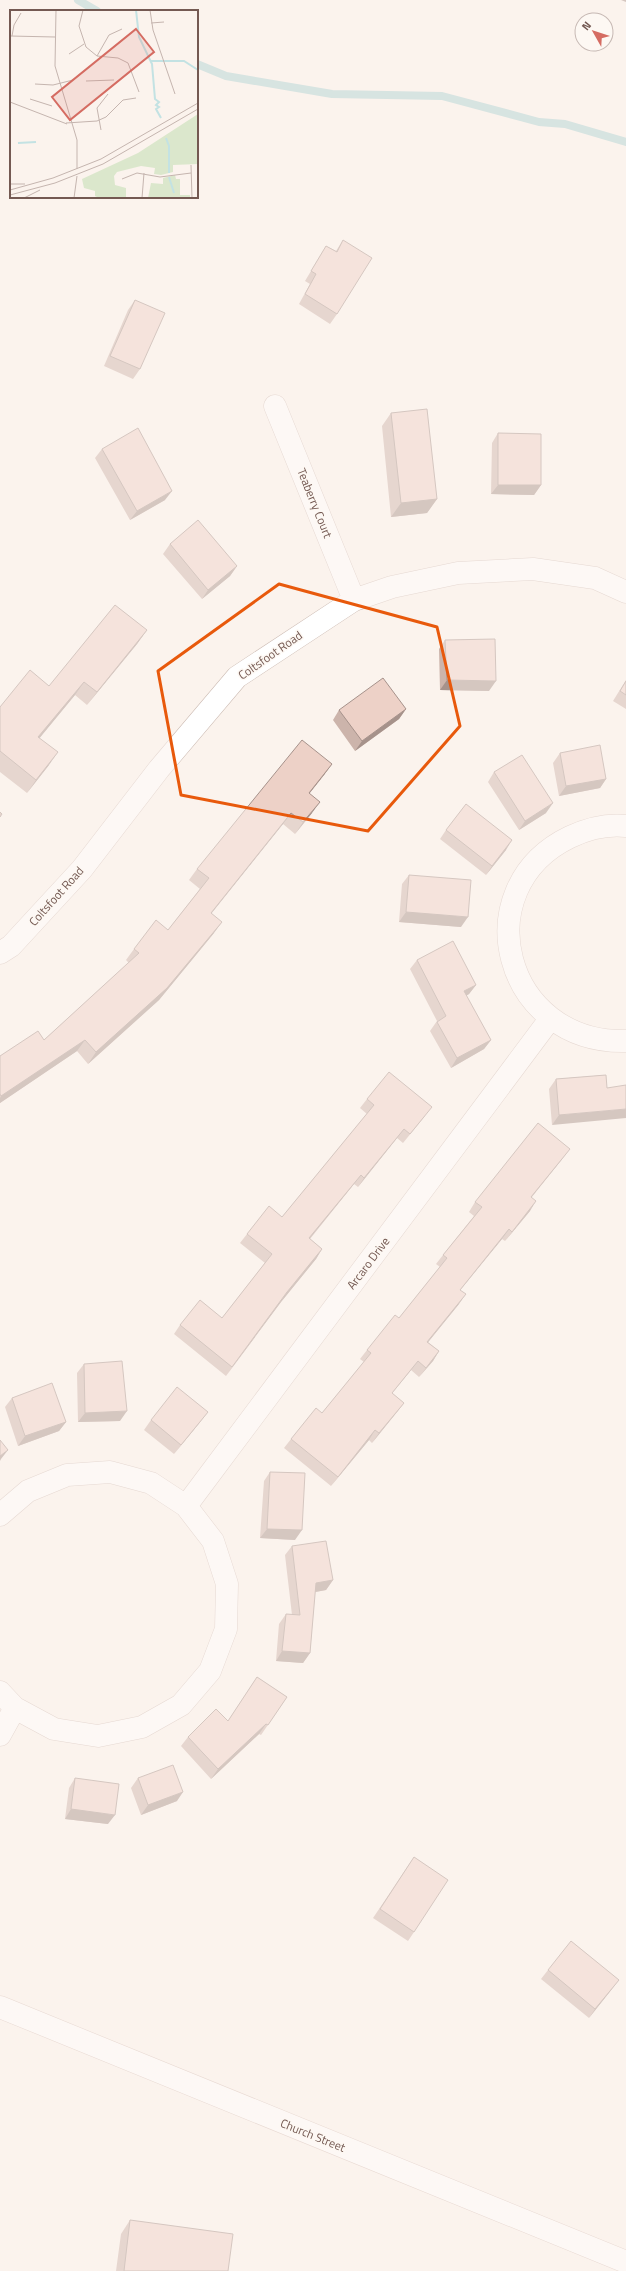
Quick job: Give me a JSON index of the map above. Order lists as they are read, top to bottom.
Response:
{
  "streets": {
    "street": [
      "Teaberry Court",
      "Coltsfoot Road",
      "Arcaro Drive",
      "Church Street"
    ]
  },
  "crossings": [
    ["Teaberry Court", "Coltsfoot Road"]
  ],
  "north": "top left"
}
